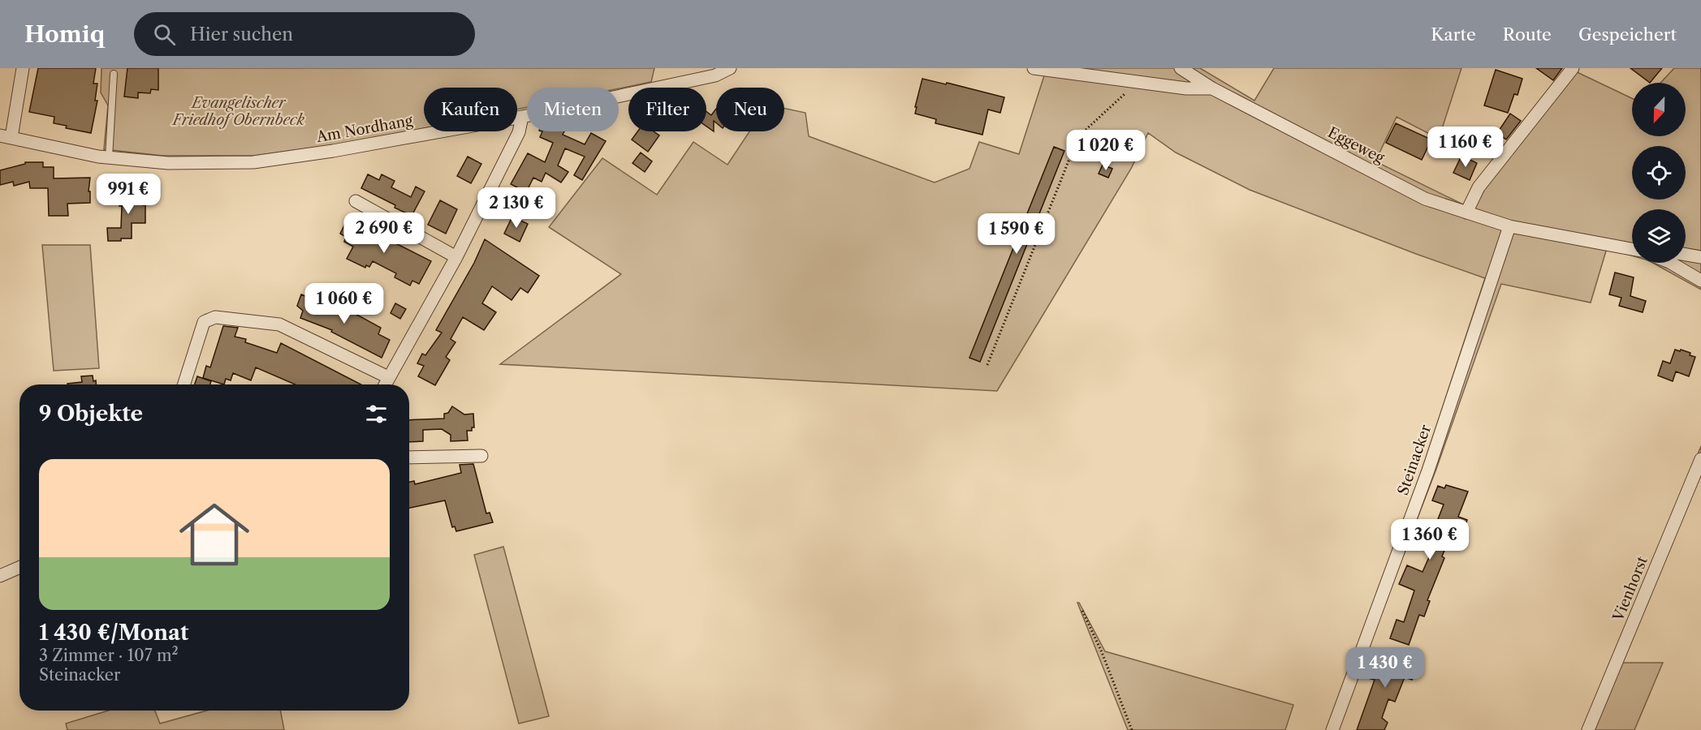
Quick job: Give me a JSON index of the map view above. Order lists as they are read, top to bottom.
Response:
{
  "streets": {
    "street": [
      "Am Nordhang",
      "Eggeweg",
      "Steinacker",
      "Vienhorst"
    ]
  },
  "crossings": [
    ["Eggeweg", "Steinacker"]
  ],
  "parks": ["Evangelischer Friedhof Obernbeck"],
  "north": "bottom",
  "page": {
    "header": "Homiq",
    "search": "Hier suchen",
    "nav": ["Karte", "Route", "Gespeichert"],
    "chip": [
      "Kaufen",
      "Mieten",
      "Filter",
      "Neu"
    ],
    "price": [
      "1 160 €",
      "1 020 €",
      "991 €",
      "2 130 €",
      "2 690 €",
      "1 590 €",
      "1 060 €",
      "1 360 €",
      "1 430 €"
    ],
    "heading": "9 Objekte",
    "list": [
      {
        "name": "1 430 €/Monat",
        "note": "3 Zimmer · 107 m² · Steinacker"
      }
    ]
  }
}
